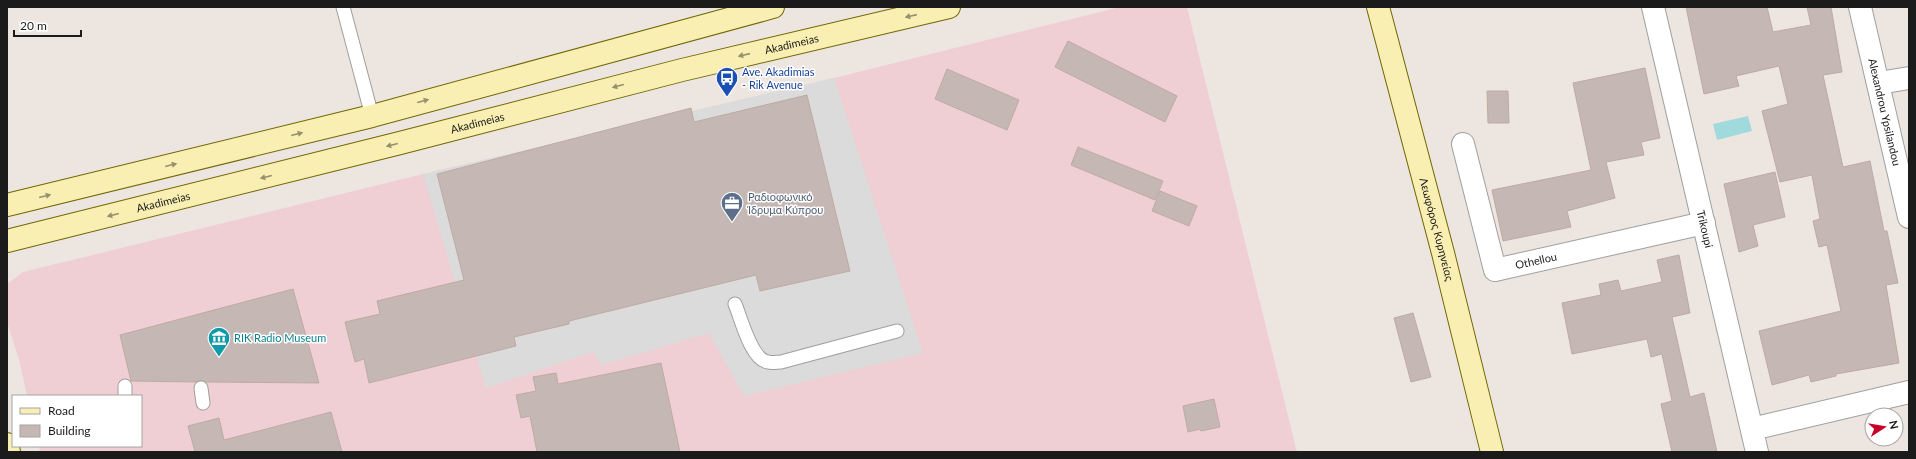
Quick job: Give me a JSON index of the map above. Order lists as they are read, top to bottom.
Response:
{
  "streets": {
    "main road": ["Akadimeias", "Λεωφόρος Κυρηνείας"],
    "street": ["Alexandrou Ypsilandou", "Trikoupi", "Othellou"]
  },
  "crossings": [
    ["Trikoupi", "Othellou"]
  ],
  "places": {
    "bus stop": ["Ave. Akadimias - Rik Avenue"],
    "office": ["Ραδιοφωνικό Ίδρυμα Κύπρου"],
    "museum": ["RIK Radio Museum"]
  },
  "legend": ["Road", "Building"],
  "scale_bar": "20 m",
  "north": "right"
}
